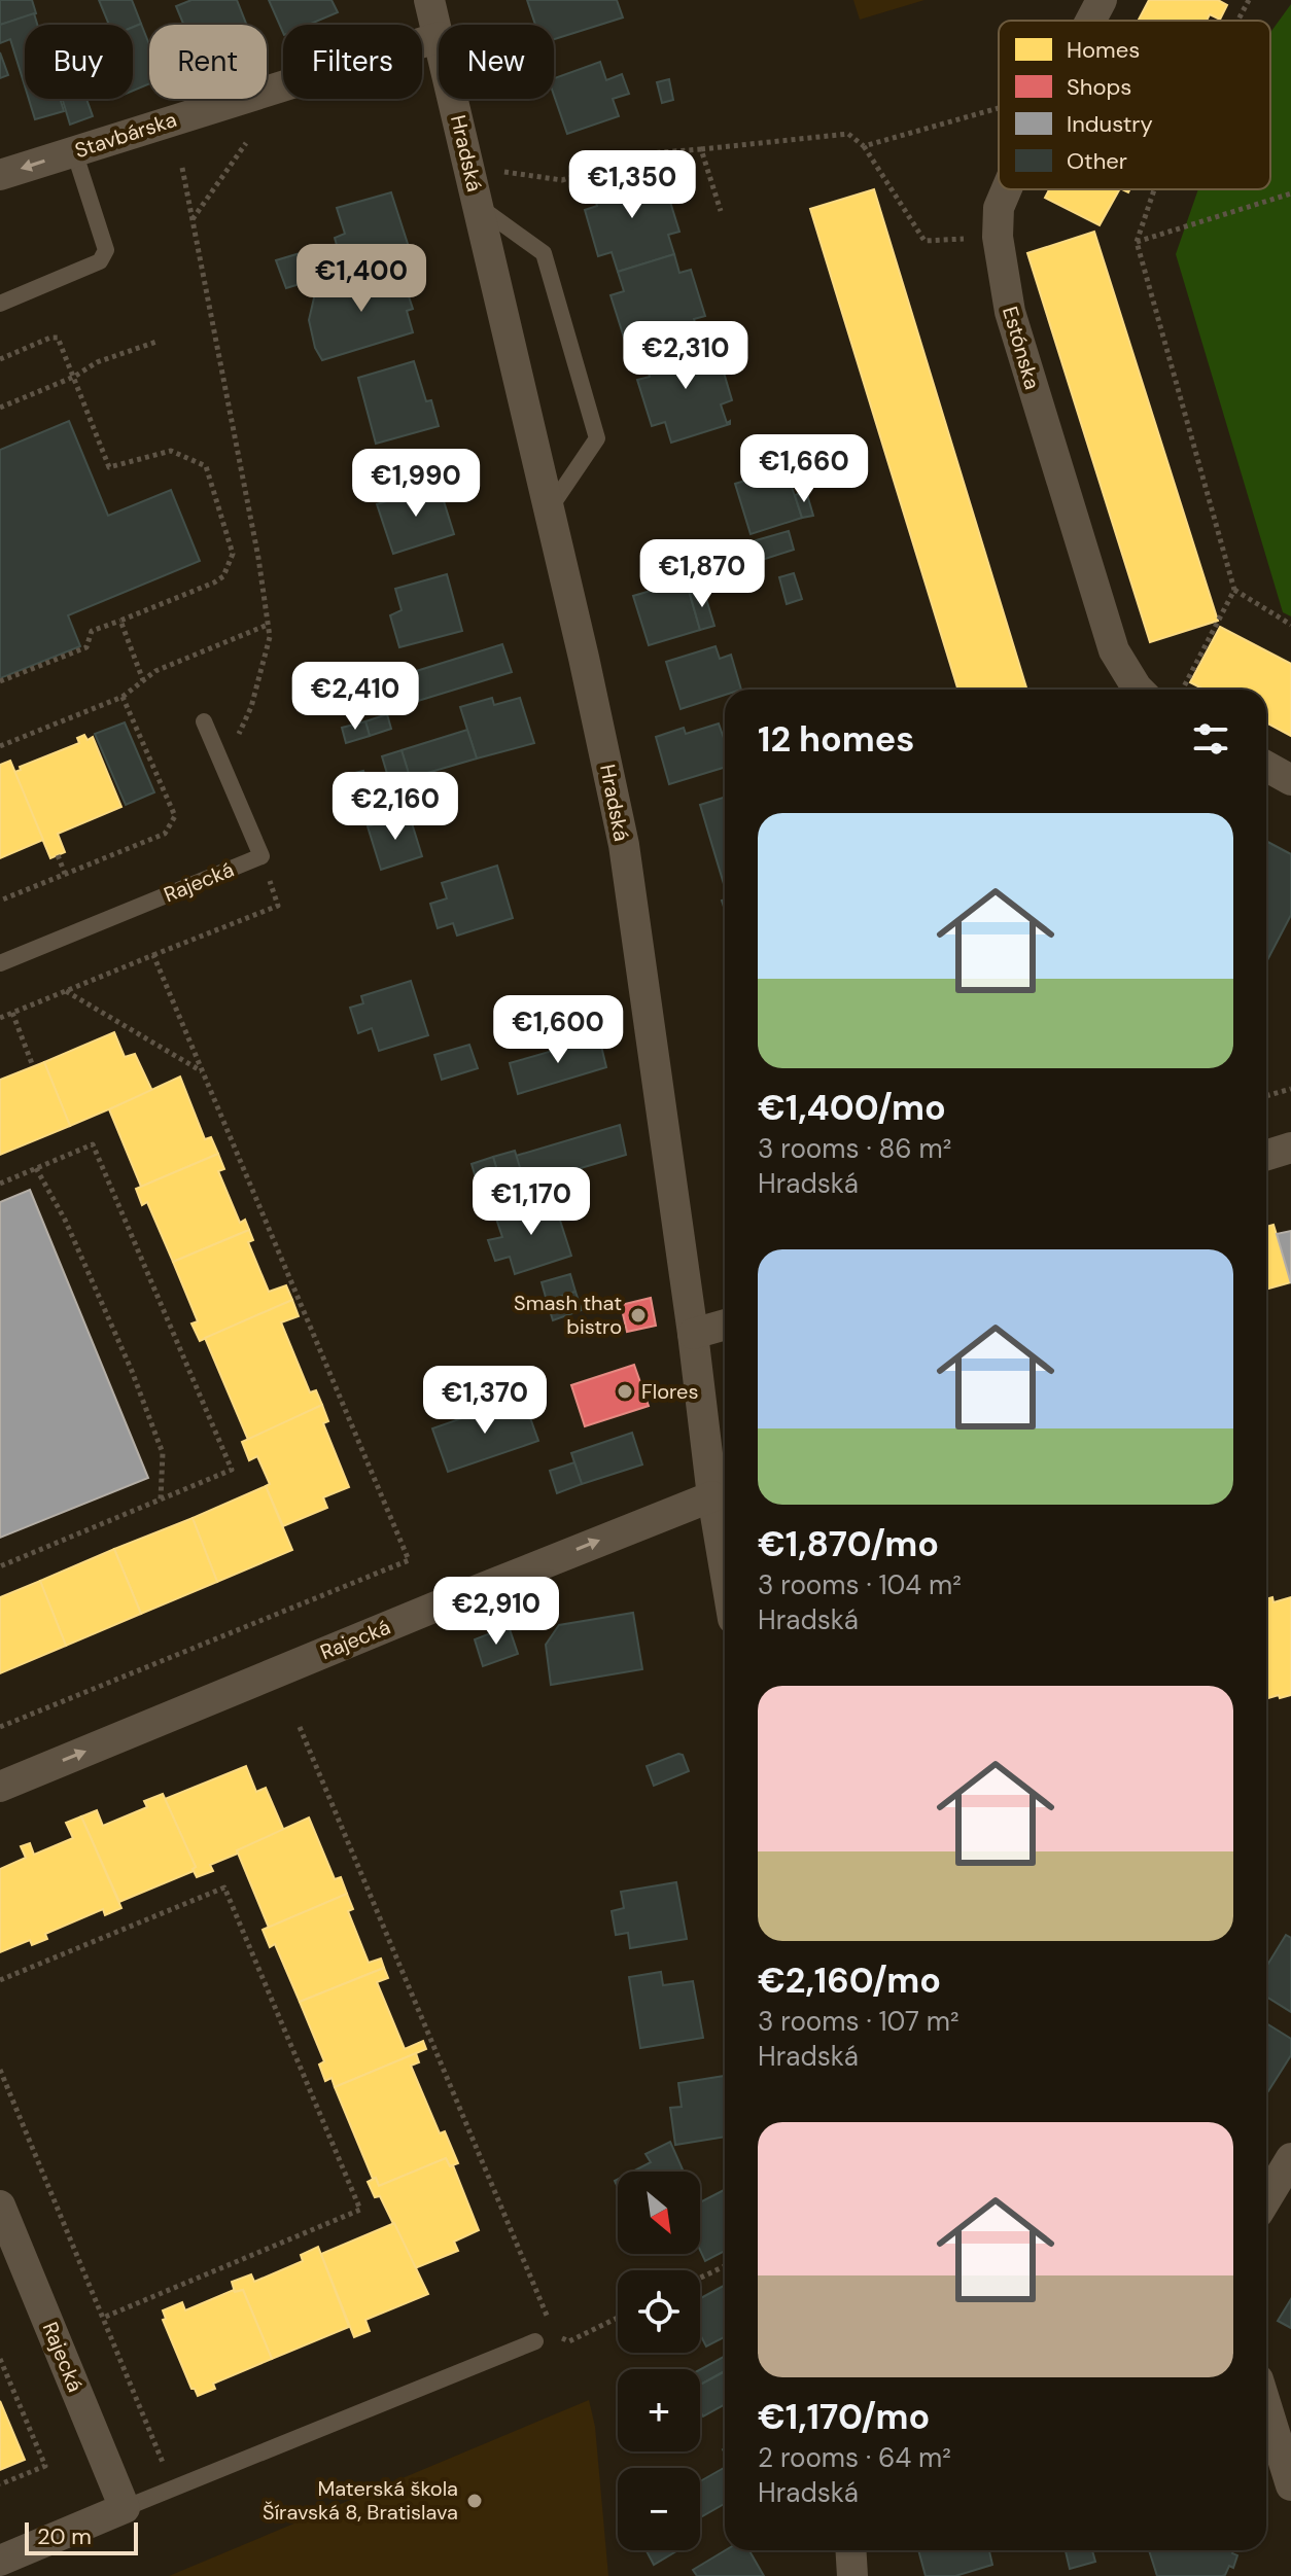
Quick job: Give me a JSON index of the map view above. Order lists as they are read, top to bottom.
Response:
{
  "streets": {
    "street": [
      "Stavbárska",
      "Hradská",
      "Estónska",
      "Rajecká"
    ]
  },
  "crossings": [
    ["Hradská", "Rajecká"]
  ],
  "one_way": ["Rajecká"],
  "places": ["Smash that bistro", "Flores", "Materská škola Šíravská 8, Bratislava"],
  "legend": [
    "Homes",
    "Shops",
    "Industry",
    "Other"
  ],
  "scale_bar": "20 m",
  "north": "bottom right",
  "page": {
    "chip": [
      "Buy",
      "Rent",
      "Filters",
      "New"
    ],
    "price": [
      "€1,350",
      "€1,400",
      "€2,310",
      "€1,660",
      "€1,990",
      "€1,870",
      "€2,410",
      "€2,160",
      "€1,600",
      "€1,170",
      "€1,370",
      "€2,910"
    ],
    "heading": "12 homes",
    "list": [
      {
        "name": "€1,400/mo",
        "note": "3 rooms · 86 m² · Hradská"
      },
      {
        "name": "€1,870/mo",
        "note": "3 rooms · 104 m² · Hradská"
      },
      {
        "name": "€2,160/mo",
        "note": "3 rooms · 107 m² · Hradská"
      },
      {
        "name": "€1,170/mo",
        "note": "2 rooms · 64 m² · Hradská"
      }
    ],
    "map_buttons": ["+", "−"],
    "scale": "20 m"
  }
}
